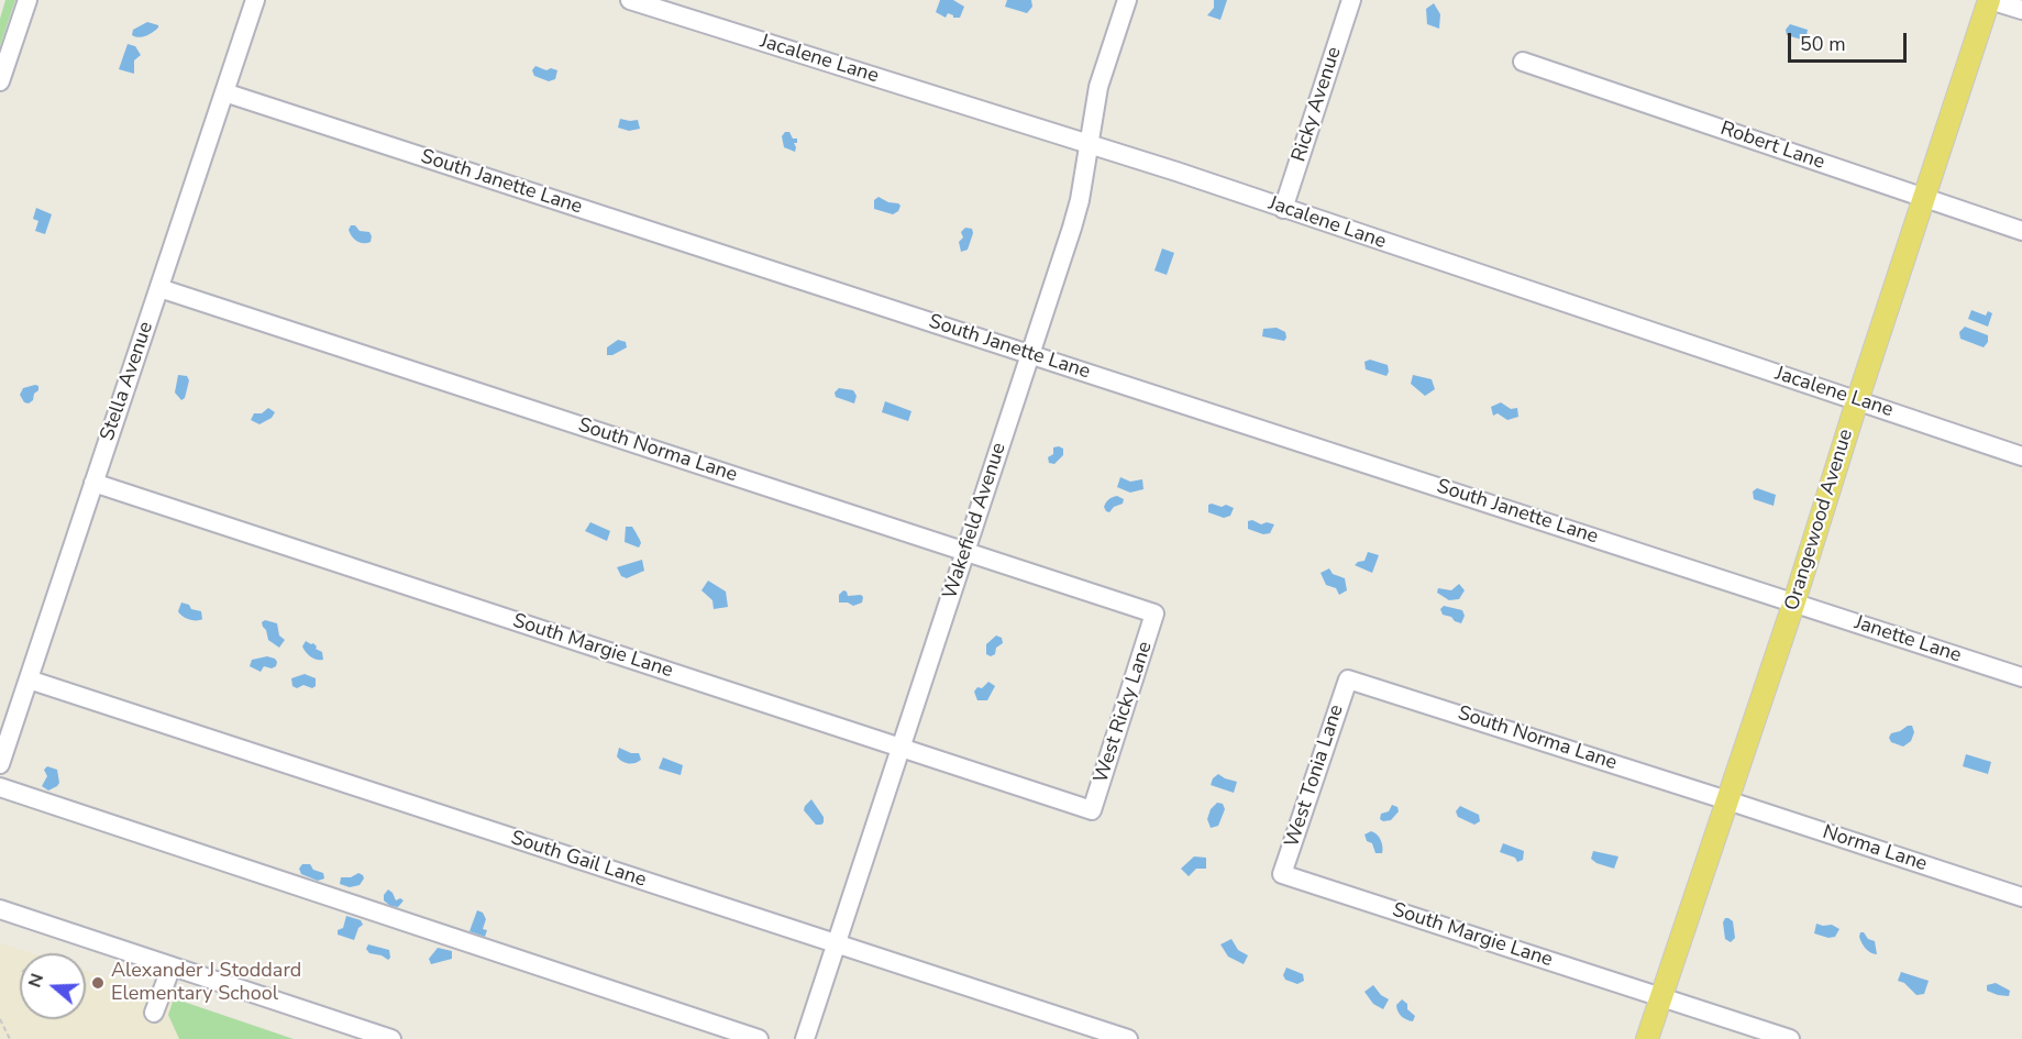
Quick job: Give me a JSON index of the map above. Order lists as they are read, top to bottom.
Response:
{
  "streets": {
    "main road": ["Orangewood Avenue"],
    "street": [
      "Jacalene Lane",
      "Ricky Avenue",
      "Robert Lane",
      "South Janette Lane",
      "Stella Avenue",
      "South Norma Lane",
      "Wakefield Avenue",
      "Janette Lane",
      "South Margie Lane",
      "West Ricky Lane",
      "West Tonia Lane",
      "Norma Lane",
      "South Gail Lane"
    ]
  },
  "crossings": [
    ["Jacalene Lane", "Ricky Avenue"],
    ["Jacalene Lane", "Orangewood Avenue"],
    ["Jacalene Lane", "Wakefield Avenue"],
    ["Robert Lane", "Orangewood Avenue"],
    ["South Janette Lane", "Stella Avenue"],
    ["South Janette Lane", "Orangewood Avenue"],
    ["South Janette Lane", "Wakefield Avenue"],
    ["South Janette Lane", "Janette Lane"],
    ["Stella Avenue", "South Norma Lane"],
    ["Stella Avenue", "South Margie Lane"],
    ["Stella Avenue", "South Gail Lane"],
    ["South Norma Lane", "Orangewood Avenue"],
    ["South Norma Lane", "Wakefield Avenue"],
    ["South Norma Lane", "West Ricky Lane"],
    ["South Norma Lane", "West Tonia Lane"],
    ["South Norma Lane", "Norma Lane"],
    ["Orangewood Avenue", "Janette Lane"],
    ["Orangewood Avenue", "South Margie Lane"],
    ["Orangewood Avenue", "Norma Lane"],
    ["Wakefield Avenue", "South Margie Lane"],
    ["Wakefield Avenue", "South Gail Lane"],
    ["South Margie Lane", "West Ricky Lane"],
    ["South Margie Lane", "West Tonia Lane"]
  ],
  "places": ["Alexander J Stoddard Elementary School"],
  "scale_bar": "50 m",
  "north": "left"
}
